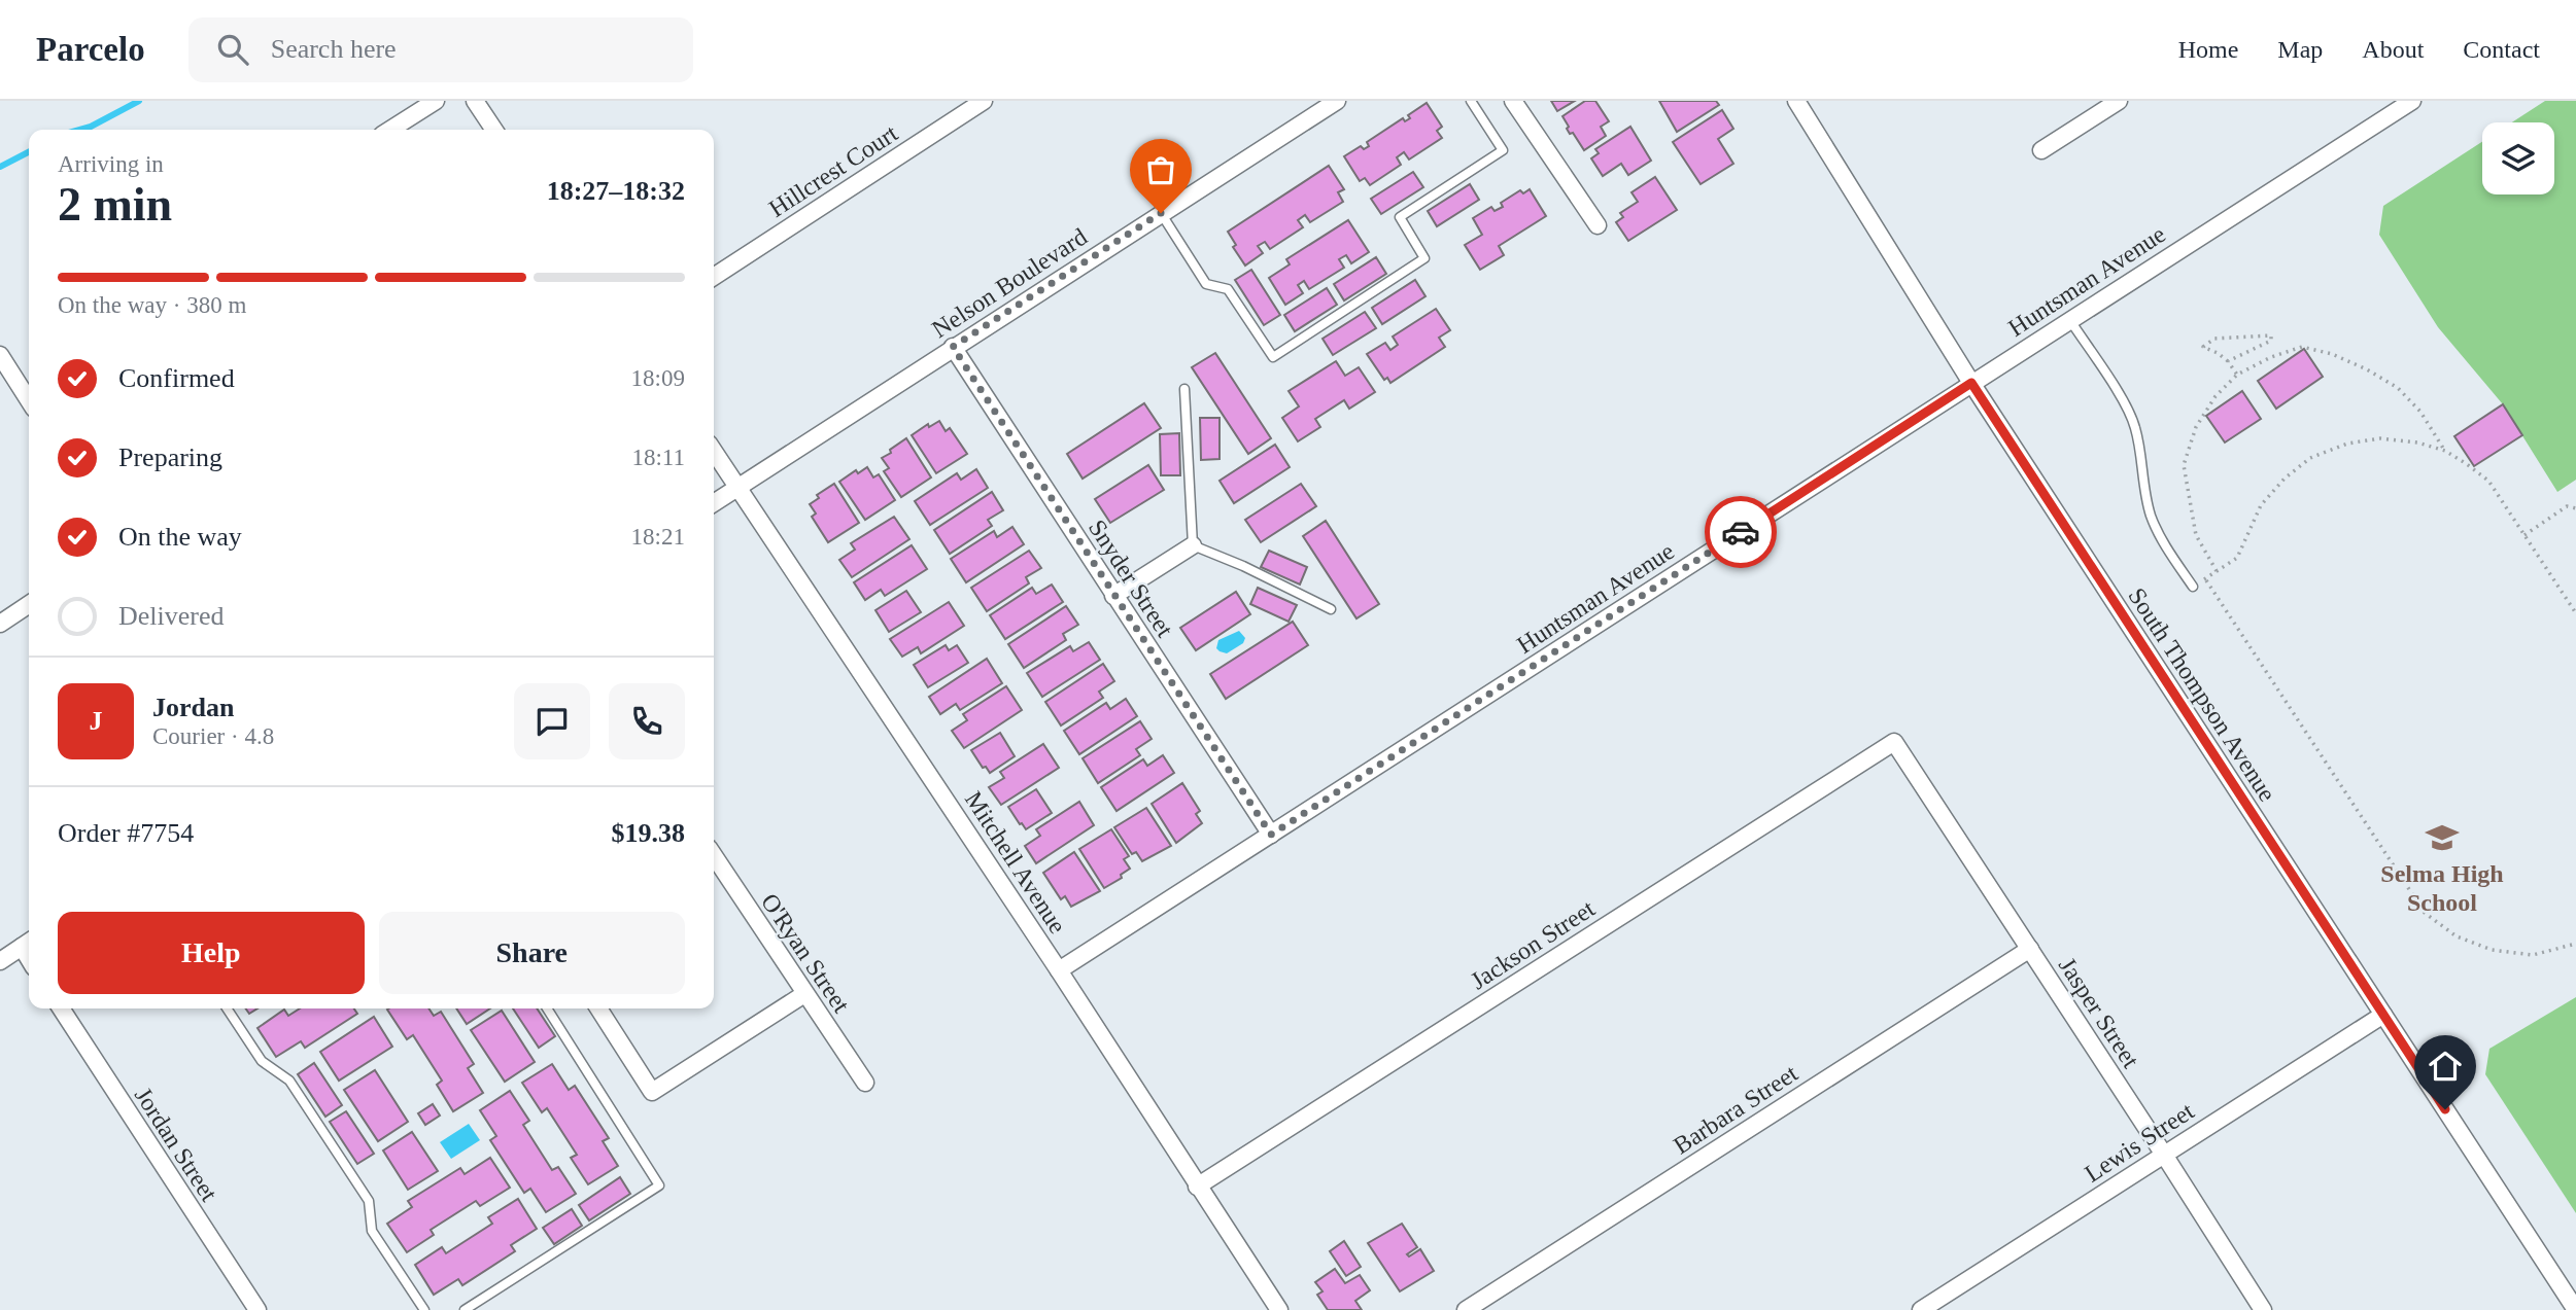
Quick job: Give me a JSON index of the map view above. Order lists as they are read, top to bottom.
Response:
{
  "streets": {
    "street": [
      "Hillcrest Court",
      "Huntsman Avenue",
      "Nelson Boulevard",
      "Snyder Street",
      "South Thompson Avenue",
      "Mitchell Avenue",
      "Jackson Street",
      "O'Ryan Street",
      "Jasper Street",
      "Barbara Street",
      "Lewis Street",
      "Jordan Street"
    ]
  },
  "crossings": [
    ["Huntsman Avenue", "Snyder Street"],
    ["Huntsman Avenue", "South Thompson Avenue"],
    ["Huntsman Avenue", "Mitchell Avenue"],
    ["Nelson Boulevard", "Snyder Street"],
    ["Nelson Boulevard", "Mitchell Avenue"],
    ["South Thompson Avenue", "Lewis Street"],
    ["Mitchell Avenue", "Jackson Street"],
    ["Jackson Street", "Jasper Street"],
    ["Jasper Street", "Barbara Street"],
    ["Jasper Street", "Lewis Street"]
  ],
  "places": {
    "school or university": ["Selma High School"]
  },
  "page": {
    "header": "Parcelo",
    "search": "Search here",
    "nav": [
      "Home",
      "Map",
      "About",
      "Contact"
    ],
    "heading": ["2 min", "Arriving in", "18:27–18:32"],
    "panel": [
      "Jordan",
      "Courier · 4.8",
      "Order #7754",
      "$19.38"
    ],
    "bar": "On the way · 380 m",
    "list": [
      ["Confirmed", "18:09"],
      ["Preparing", "18:11"],
      ["On the way", "18:21"],
      "Delivered"
    ],
    "round": "J",
    "buttons": ["Help", "Share"]
  }
}
